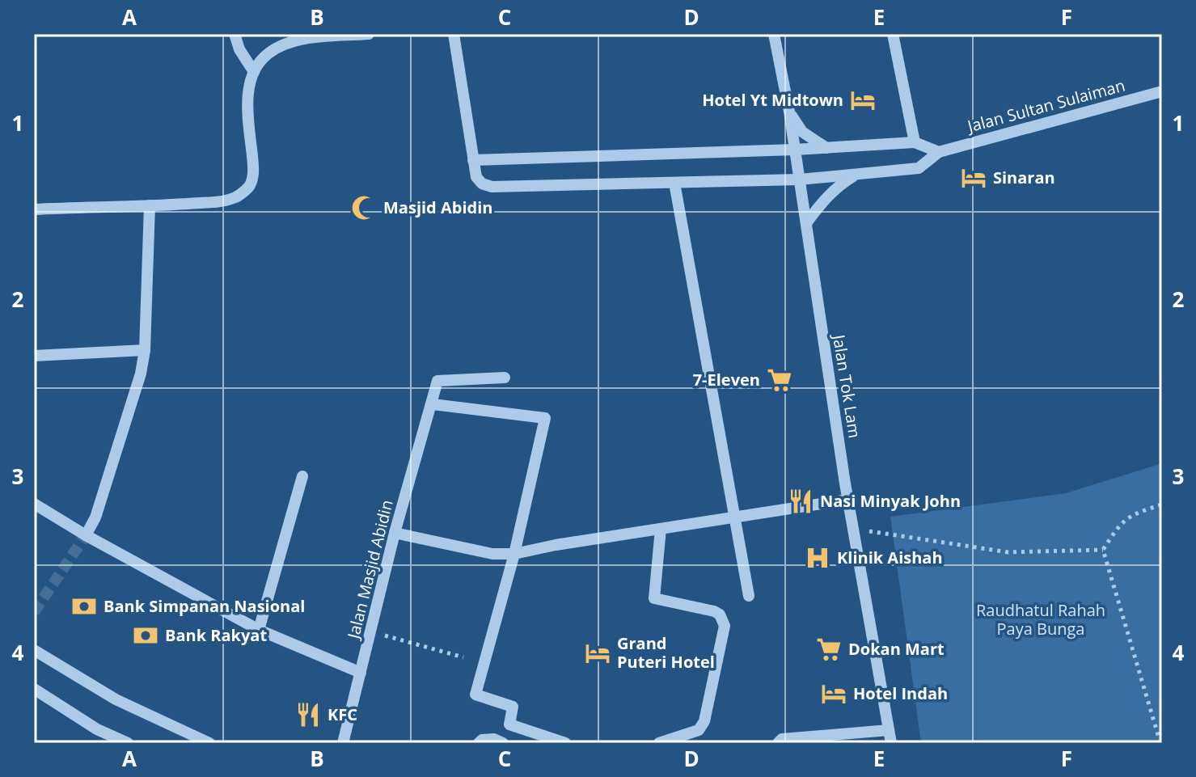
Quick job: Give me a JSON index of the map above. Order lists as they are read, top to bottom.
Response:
{
  "streets": {
    "street": ["Jalan Sultan Sulaiman", "Jalan Tok Lam", "Jalan Masjid Abidin"]
  },
  "crossings": [
    ["Jalan Sultan Sulaiman", "Jalan Tok Lam"]
  ],
  "parks": ["Raudhatul Rahah Paya Bunga"],
  "places": {
    "hotel": [
      "Hotel Yt Midtown",
      "Sinaran",
      "Grand Puteri Hotel",
      "Hotel Indah"
    ],
    "mosque": ["Masjid Abidin"],
    "supermarket": ["7-Eleven", "Dokan Mart"],
    "restaurant": ["Nasi Minyak John", "KFC"],
    "hospital": ["Klinik Aishah"],
    "bank": ["Bank Simpanan Nasional", "Bank Rakyat"]
  },
  "grid": {
    "columns": [
      "A",
      "B",
      "C",
      "D",
      "E",
      "F"
    ],
    "rows": [
      "1",
      "2",
      "3",
      "4"
    ]
  }
}
